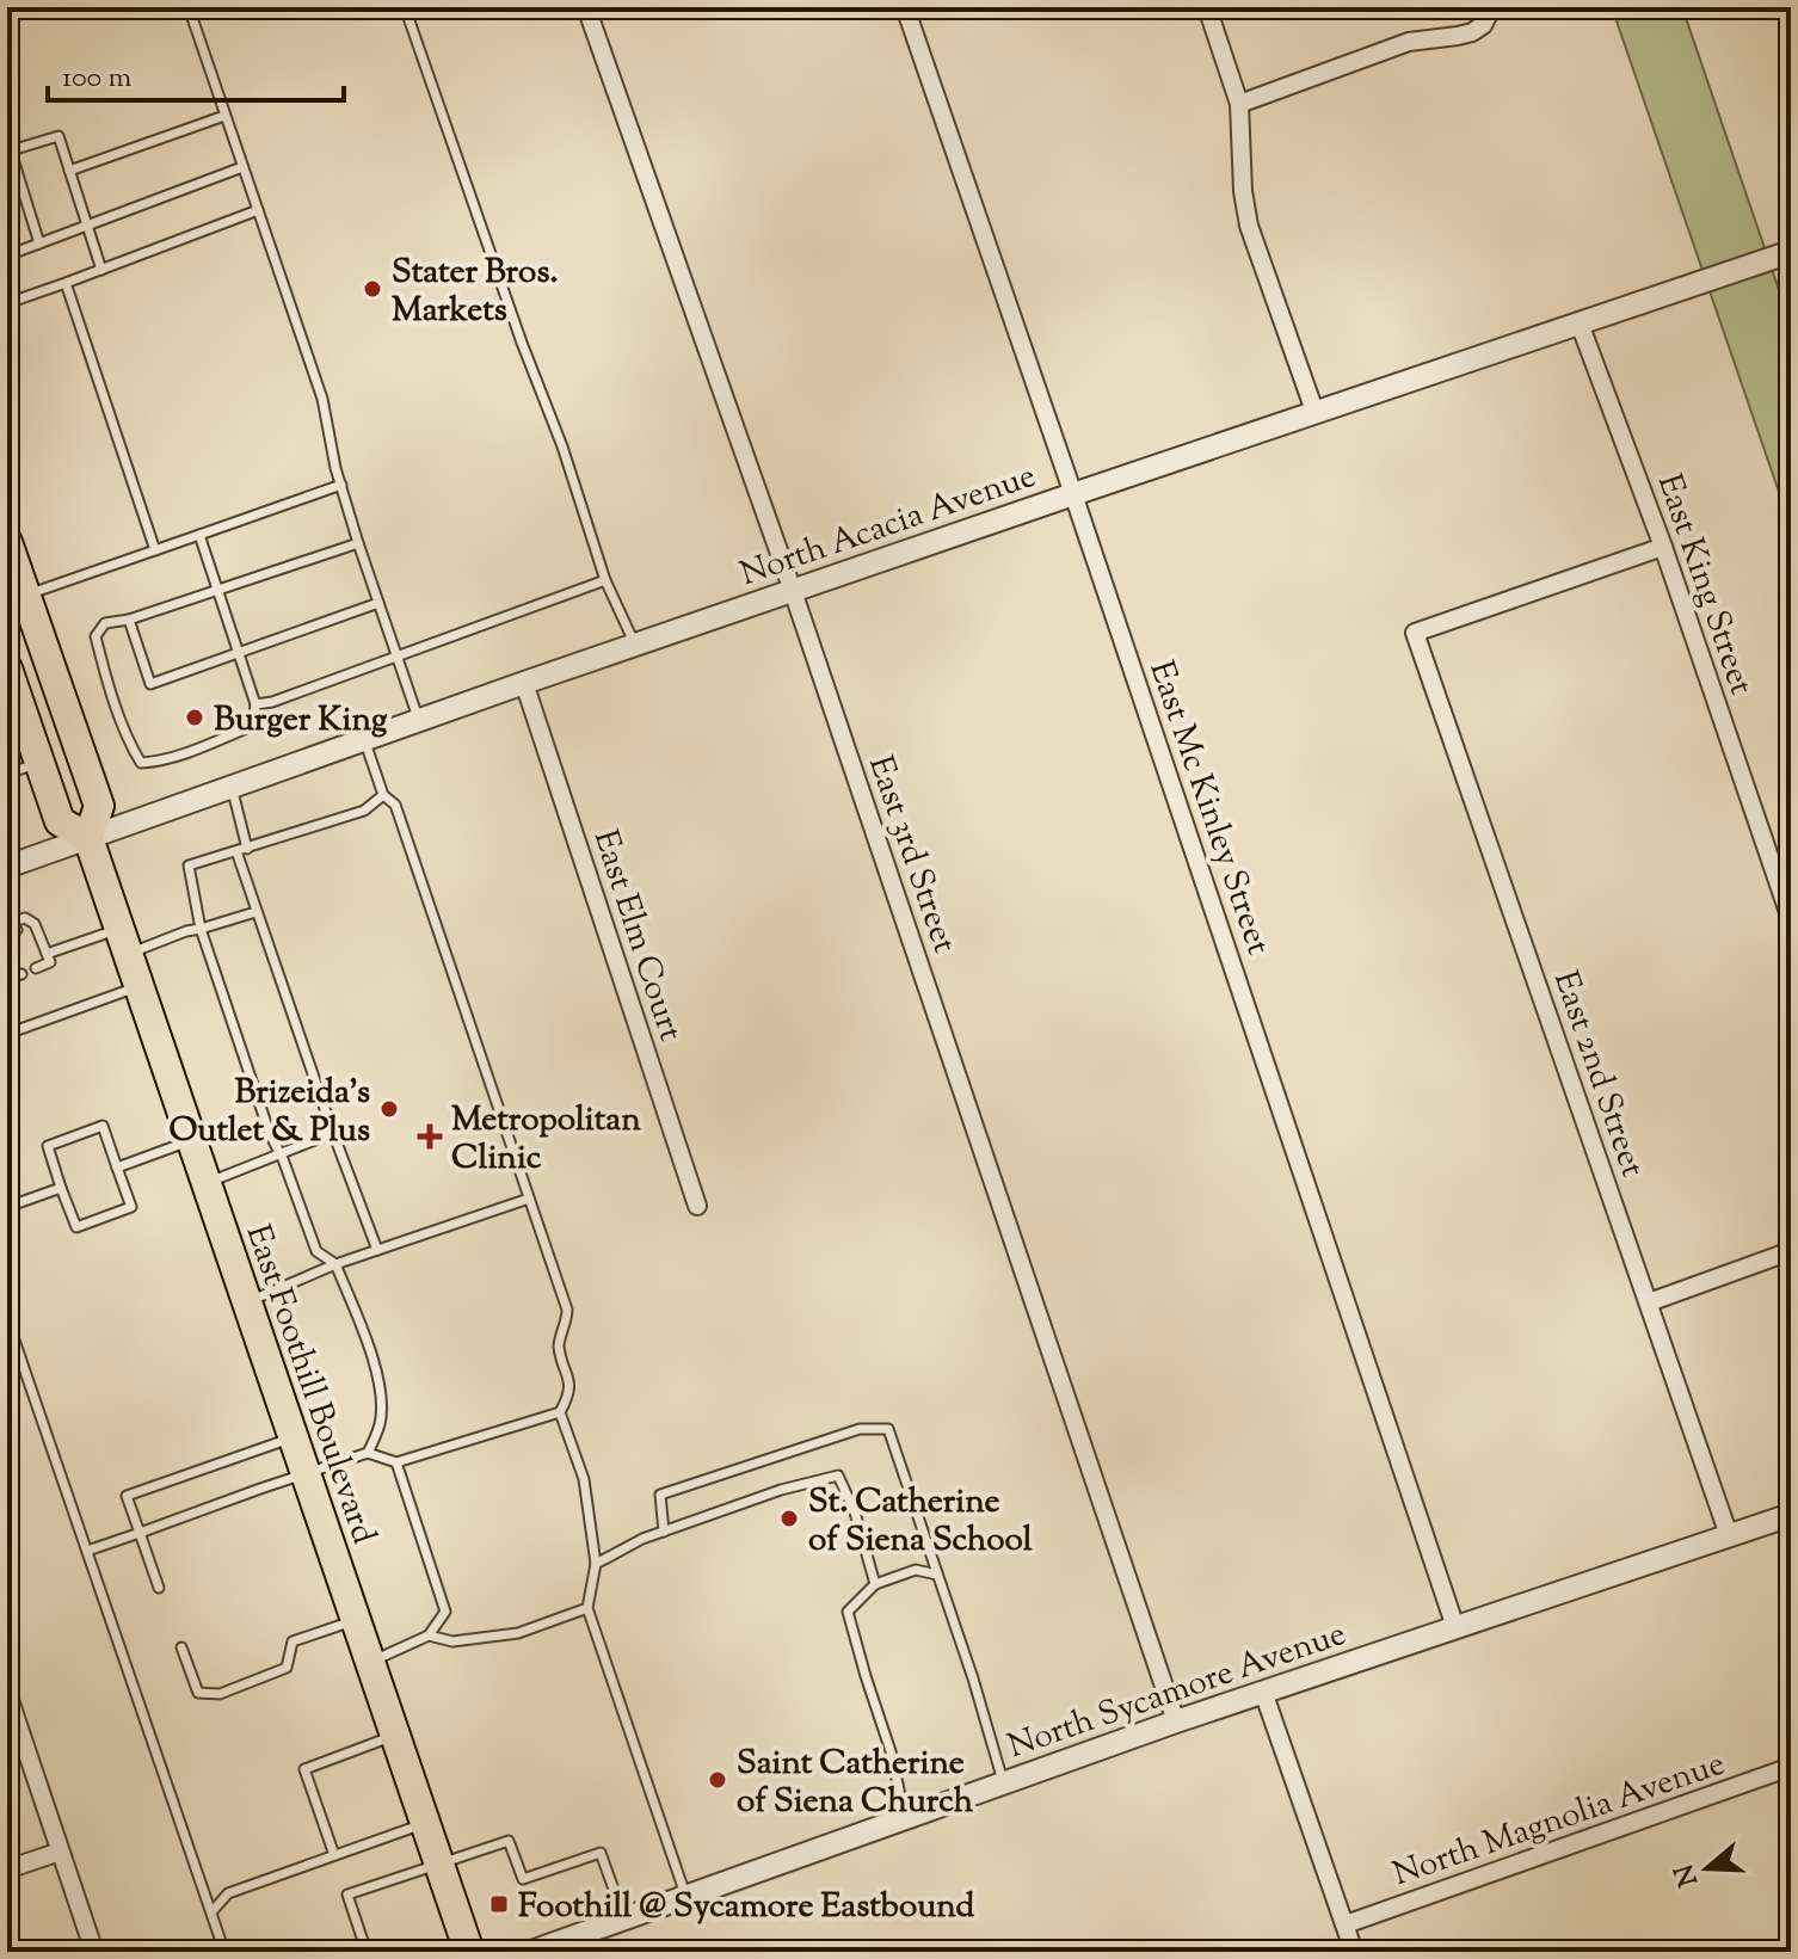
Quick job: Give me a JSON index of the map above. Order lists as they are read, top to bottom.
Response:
{
  "streets": {
    "main road": ["East Foothill Boulevard"],
    "street": [
      "North Acacia Avenue",
      "East King Street",
      "East Mc Kinley Street",
      "East 3rd Street",
      "East Elm Court",
      "East 2nd Street",
      "North Sycamore Avenue",
      "North Magnolia Avenue"
    ]
  },
  "crossings": [
    ["North Acacia Avenue", "East King Street"],
    ["North Acacia Avenue", "East Mc Kinley Street"],
    ["North Acacia Avenue", "East 3rd Street"],
    ["North Acacia Avenue", "East Elm Court"],
    ["North Acacia Avenue", "East Foothill Boulevard"],
    ["East King Street", "East 2nd Street"],
    ["East Mc Kinley Street", "North Sycamore Avenue"],
    ["East 3rd Street", "North Sycamore Avenue"],
    ["East 2nd Street", "North Sycamore Avenue"]
  ],
  "places": {
    "other": [
      "Stater Bros. Markets",
      "Burger King",
      "Brizeida's Outlet & Plus",
      "St. Catherine of Siena School",
      "Saint Catherine of Siena Church"
    ],
    "health": ["Metropolitan Clinic"],
    "transit": ["Foothill @ Sycamore Eastbound"]
  },
  "scale_bar": "100 m",
  "north": "left"
}
